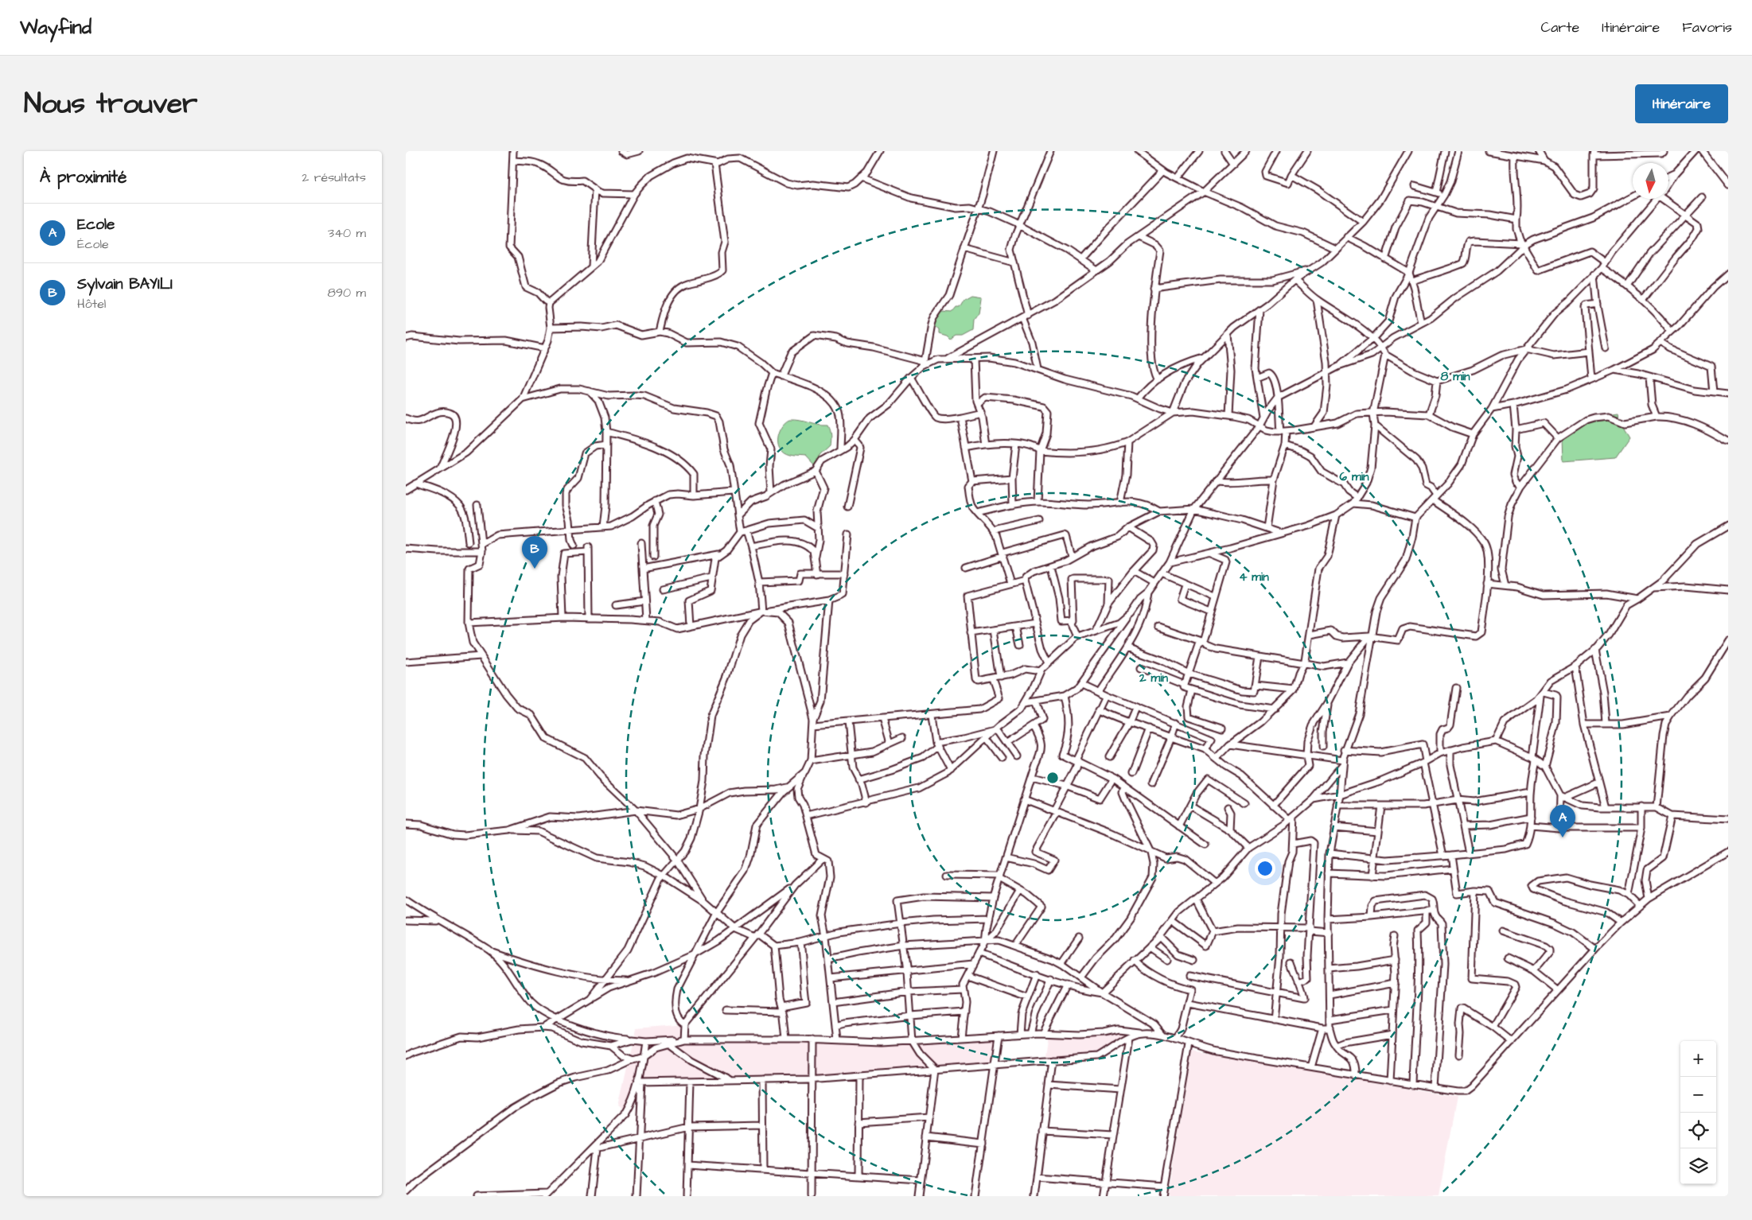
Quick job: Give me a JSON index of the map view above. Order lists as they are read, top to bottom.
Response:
{
  "north": "bottom",
  "page": {
    "header": "Wayfind",
    "nav": ["Carte", "Itinéraire", "Favoris"],
    "title": "Nous trouver",
    "buttons": "Itinéraire",
    "heading": ["À proximité", "2 résultats"],
    "list": [
      {
        "mark": "A",
        "name": "Ecole",
        "note": "École",
        "value": "340 m"
      },
      {
        "mark": "B",
        "name": "Sylvain BAYILI",
        "note": "Hôtel",
        "value": "890 m"
      }
    ],
    "pins": ["B", "A"],
    "map_buttons": ["+", "−"]
  },
  "rings": [
    "8 min",
    "6 min",
    "4 min",
    "2 min"
  ]
}
